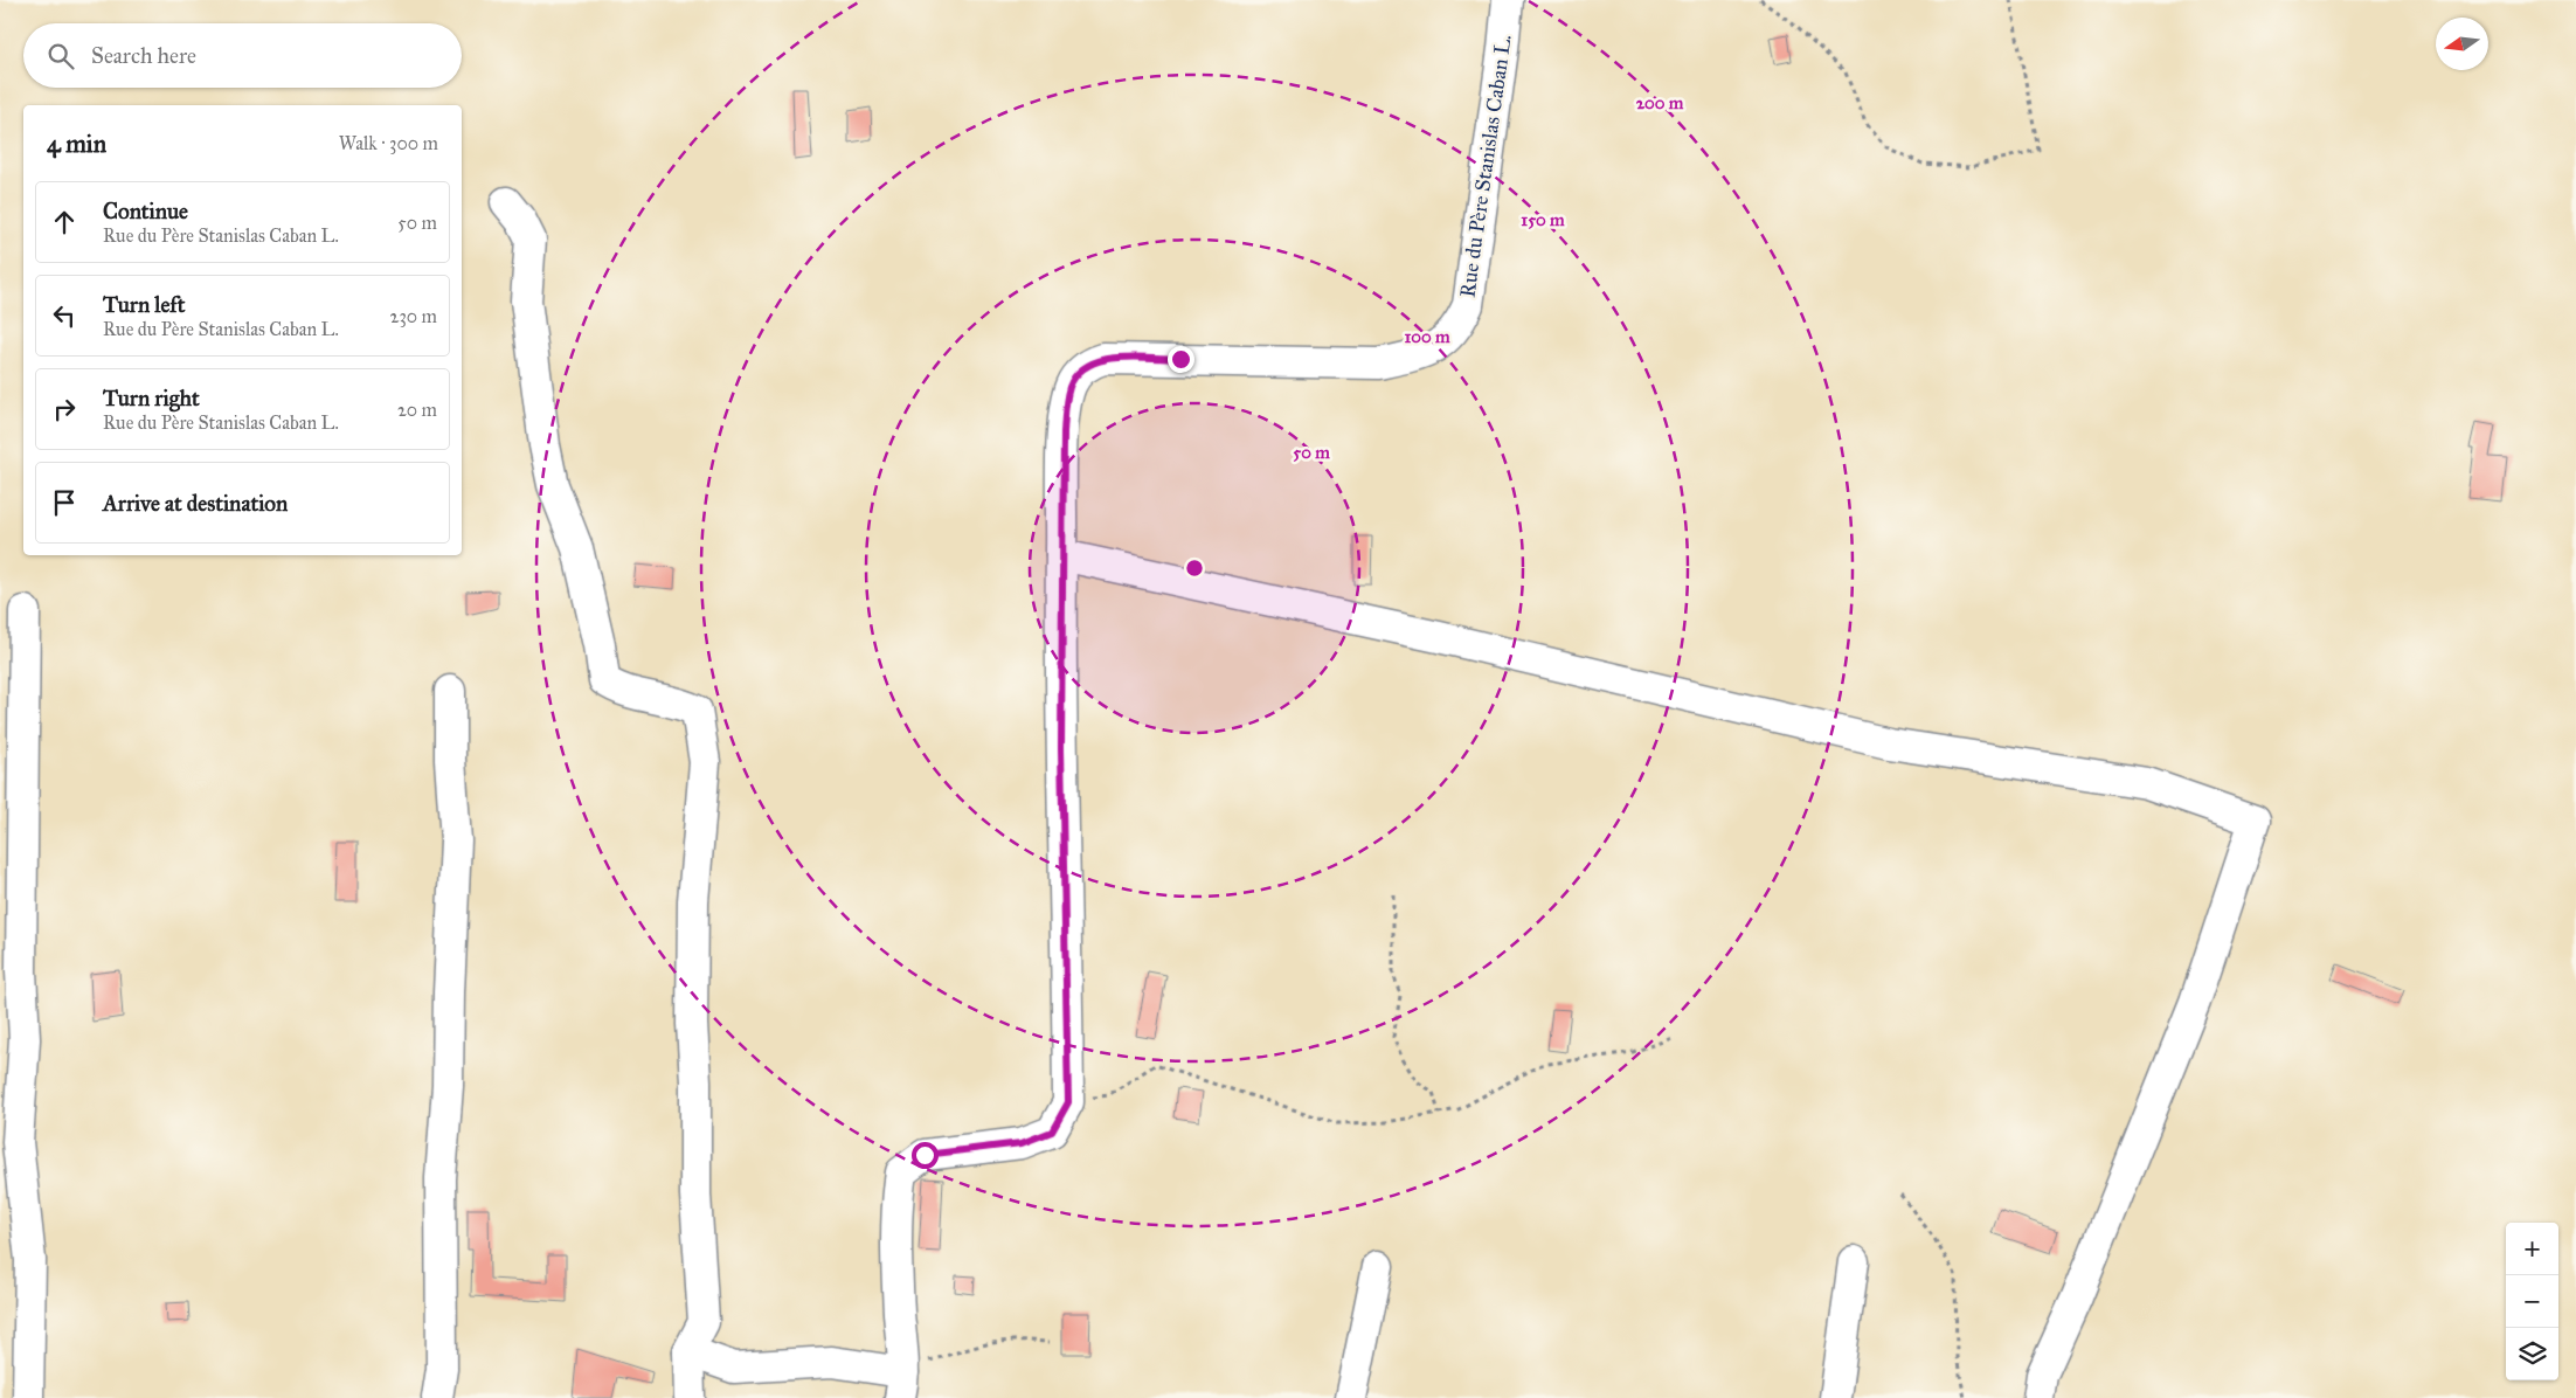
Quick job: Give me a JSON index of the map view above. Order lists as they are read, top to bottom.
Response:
{
  "streets": {
    "street": ["Rue du Père Stanislas Caban L."]
  },
  "north": "left",
  "page": {
    "search": "Search here",
    "heading": ["4 min", "Walk · 300 m"],
    "list": [
      ["Continue", "Rue du Père Stanislas Caban L.", "50 m"],
      ["Turn left", "Rue du Père Stanislas Caban L.", "230 m"],
      ["Turn right", "Rue du Père Stanislas Caban L.", "20 m"],
      "Arrive at destination"
    ],
    "map_buttons": ["+", "−"]
  },
  "rings": [
    "200 m",
    "150 m",
    "100 m",
    "50 m"
  ]
}
